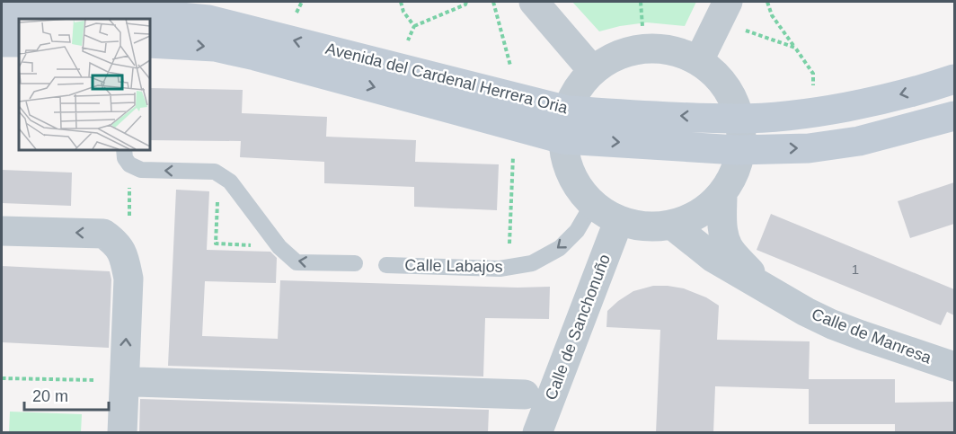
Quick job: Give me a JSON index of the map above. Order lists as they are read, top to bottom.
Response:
{
  "streets": {
    "main road": ["Avenida del Cardenal Herrera Oria"],
    "street": ["Calle de Sanchonuño", "Calle de Manresa"],
    "lane": ["Calle Labajos"]
  },
  "one_way": ["Calle Labajos"],
  "house_numbers": ["1"],
  "scale_bar": "20 m"
}
